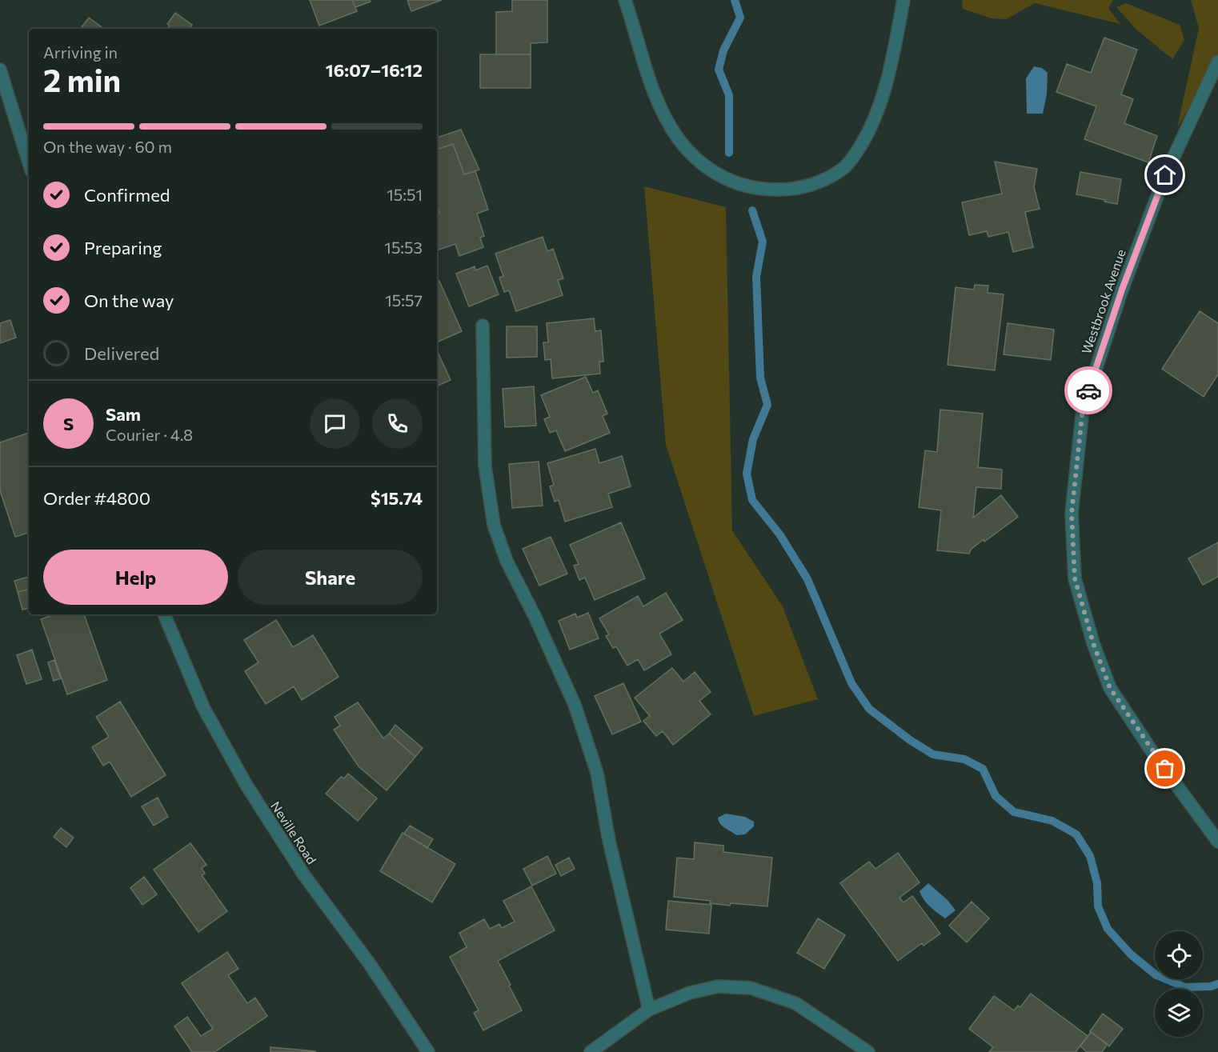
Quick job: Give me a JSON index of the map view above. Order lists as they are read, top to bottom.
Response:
{
  "streets": {
    "street": ["Westbrook Avenue", "Neville Road"]
  },
  "page": {
    "heading": ["2 min", "Arriving in", "16:07–16:12"],
    "panel": [
      "Sam",
      "Courier · 4.8",
      "Order #4800",
      "$15.74"
    ],
    "bar": "On the way · 60 m",
    "list": [
      ["Confirmed", "15:51"],
      ["Preparing", "15:53"],
      ["On the way", "15:57"],
      "Delivered"
    ],
    "round": "S",
    "buttons": ["Help", "Share"]
  }
}
